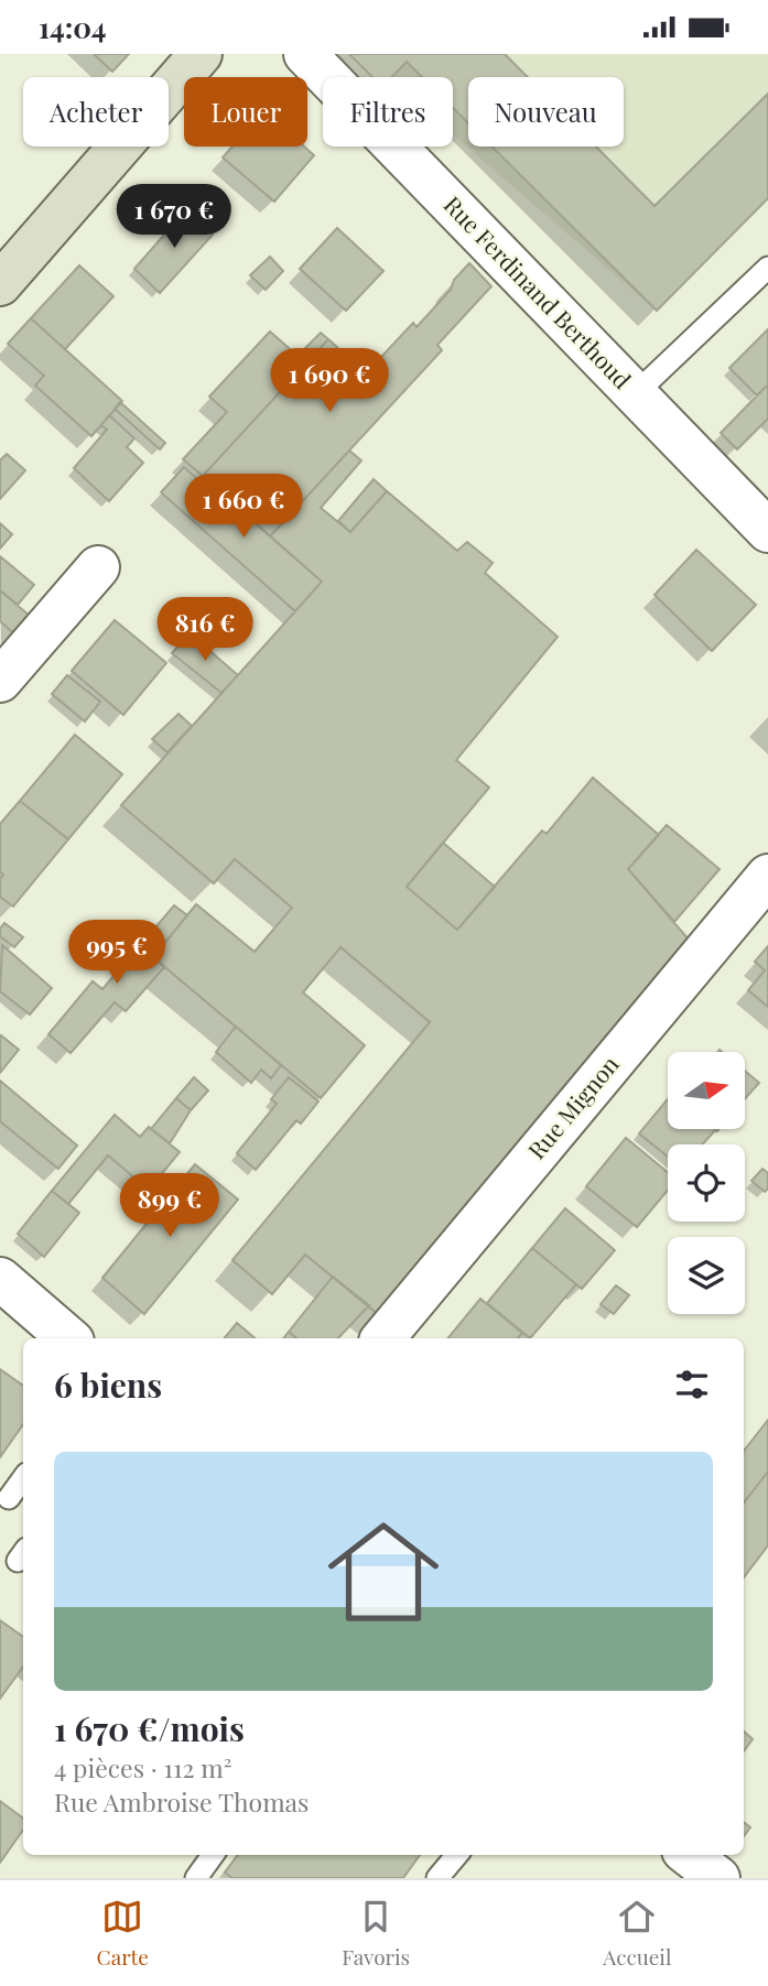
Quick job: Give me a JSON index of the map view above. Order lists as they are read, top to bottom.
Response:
{
  "streets": {
    "street": ["Rue Ferdinand Berthoud", "Rue Mignon"]
  },
  "north": "right",
  "page": {
    "status": "14:04",
    "chip": [
      "Acheter",
      "Louer",
      "Filtres",
      "Nouveau"
    ],
    "price": [
      "1 670 €",
      "1 690 €",
      "1 660 €",
      "816 €",
      "995 €",
      "899 €"
    ],
    "heading": "6 biens",
    "list": [
      {
        "name": "1 670 €/mois",
        "note": "4 pièces · 112 m² · Rue Ambroise Thomas"
      }
    ],
    "tabs": ["Carte", "Favoris", "Accueil"]
  }
}
